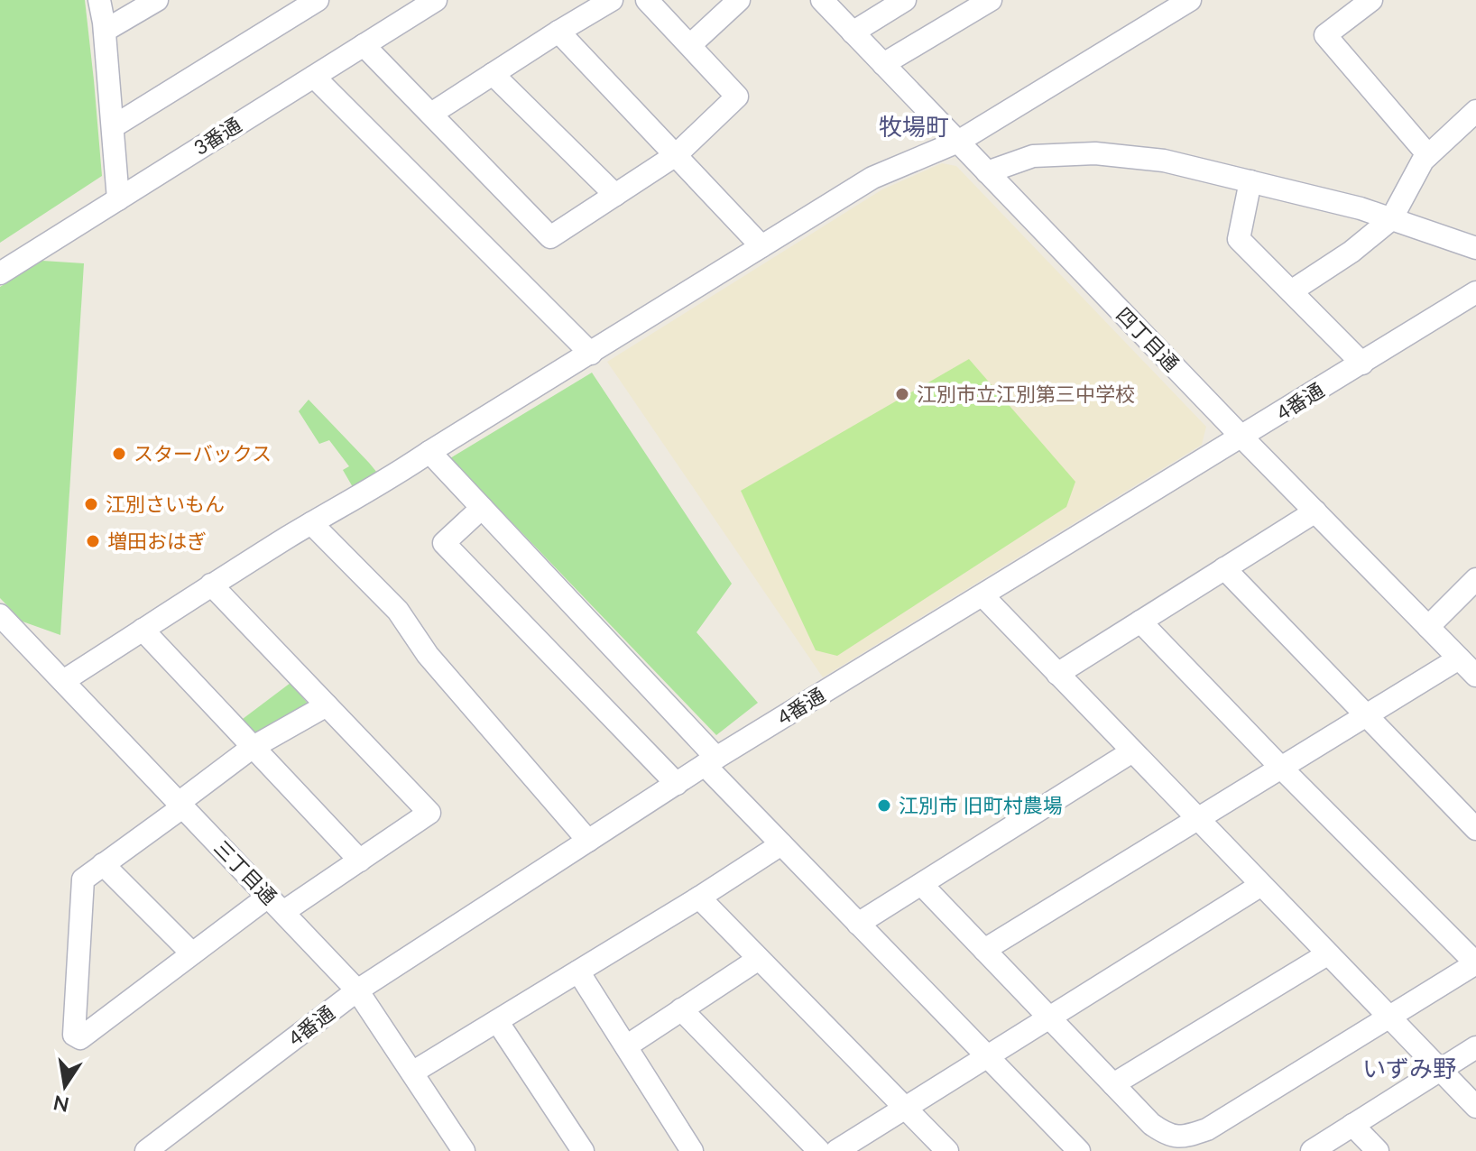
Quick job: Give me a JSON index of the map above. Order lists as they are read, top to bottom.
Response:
{
  "streets": {
    "street": [
      "3番通",
      "四丁目通",
      "4番通",
      "三丁目通"
    ]
  },
  "crossings": [
    ["四丁目通", "4番通"],
    ["4番通", "三丁目通"]
  ],
  "districts": ["牧場町", "いずみ野"],
  "places": [
    "江別市立江別第三中学校",
    "スターバックス",
    "江別さいもん",
    "増田おはぎ",
    "江別市 旧町村農場"
  ],
  "north": "bottom"
}
